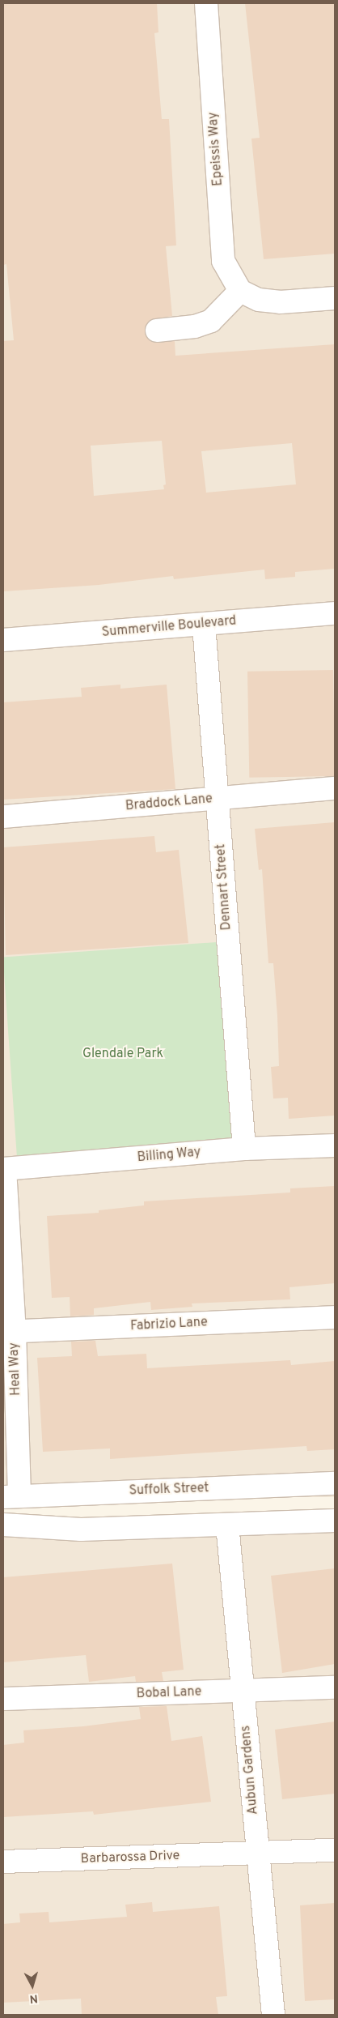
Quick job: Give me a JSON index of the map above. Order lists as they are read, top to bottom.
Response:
{
  "streets": {
    "street": [
      "Epeissis Way",
      "Summerville Boulevard",
      "Braddock Lane",
      "Dennart Street",
      "Billing Way",
      "Fabrizio Lane",
      "Heal Way",
      "Suffolk Street",
      "Bobal Lane",
      "Aubun Gardens",
      "Barbarossa Drive"
    ]
  },
  "crossings": [
    ["Summerville Boulevard", "Dennart Street"],
    ["Braddock Lane", "Dennart Street"],
    ["Dennart Street", "Billing Way"],
    ["Billing Way", "Heal Way"],
    ["Fabrizio Lane", "Heal Way"],
    ["Heal Way", "Suffolk Street"],
    ["Bobal Lane", "Aubun Gardens"],
    ["Aubun Gardens", "Barbarossa Drive"]
  ],
  "parks": ["Glendale Park"],
  "north": "bottom"
}
